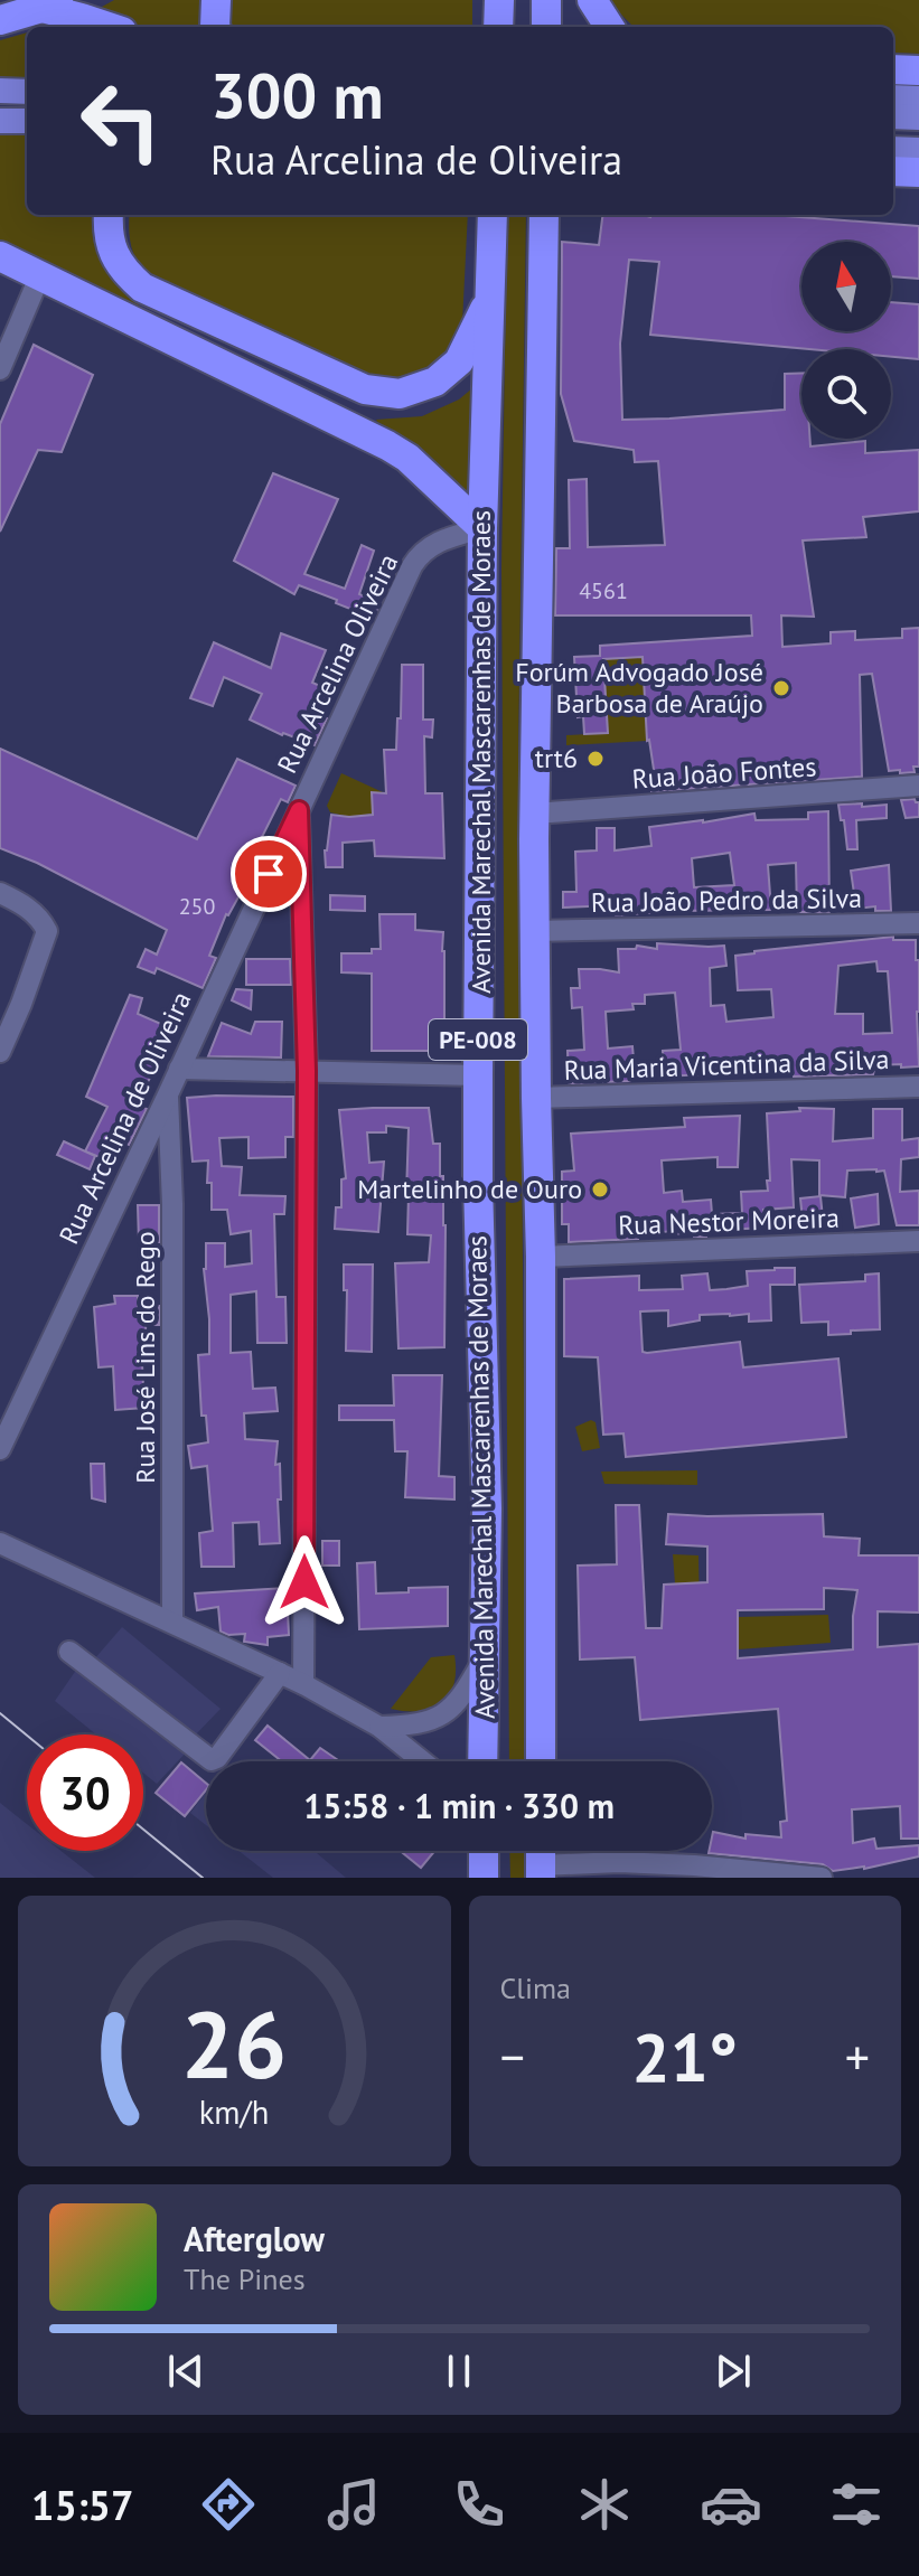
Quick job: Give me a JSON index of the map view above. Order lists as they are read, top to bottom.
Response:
{
  "streets": {
    "highway": ["Avenida Marechal Mascarenhas de Moraes", "PE-008"],
    "street": [
      "Rua Arcelina Oliveira",
      "Rua João Fontes",
      "Rua João Pedro da Silva",
      "Rua Maria Vicentina da Silva",
      "Rua Arcelina de Oliveira",
      "Rua Nestor Moreira",
      "Rua José Lins do Rego"
    ]
  },
  "crossings": [
    ["Rua Arcelina Oliveira", "Avenida Marechal Mascarenhas de Moraes"],
    ["Rua Arcelina Oliveira", "Rua Arcelina de Oliveira"],
    ["Avenida Marechal Mascarenhas de Moraes", "Rua João Fontes"],
    ["Avenida Marechal Mascarenhas de Moraes", "Rua João Pedro da Silva"],
    ["Avenida Marechal Mascarenhas de Moraes", "Rua Maria Vicentina da Silva"],
    ["Avenida Marechal Mascarenhas de Moraes", "Rua Nestor Moreira"],
    ["Rua Arcelina de Oliveira", "Rua José Lins do Rego"]
  ],
  "places": ["Forúm Advogado José Barbosa de Araújo", "trt6", "Martelinho de Ouro"],
  "house_numbers": ["4561", "250"],
  "north": "top",
  "page": {
    "turn": ["300 m", "Rua Arcelina de Oliveira"],
    "limit": "30",
    "trip": "15:58 · 1 min · 330 m",
    "tile": "Clima",
    "heat": ["−", "21°", "+"],
    "song": ["Afterglow", "The Pines"],
    "tabs": "15:57",
    "gauge": ["26", "km/h"]
  }
}
